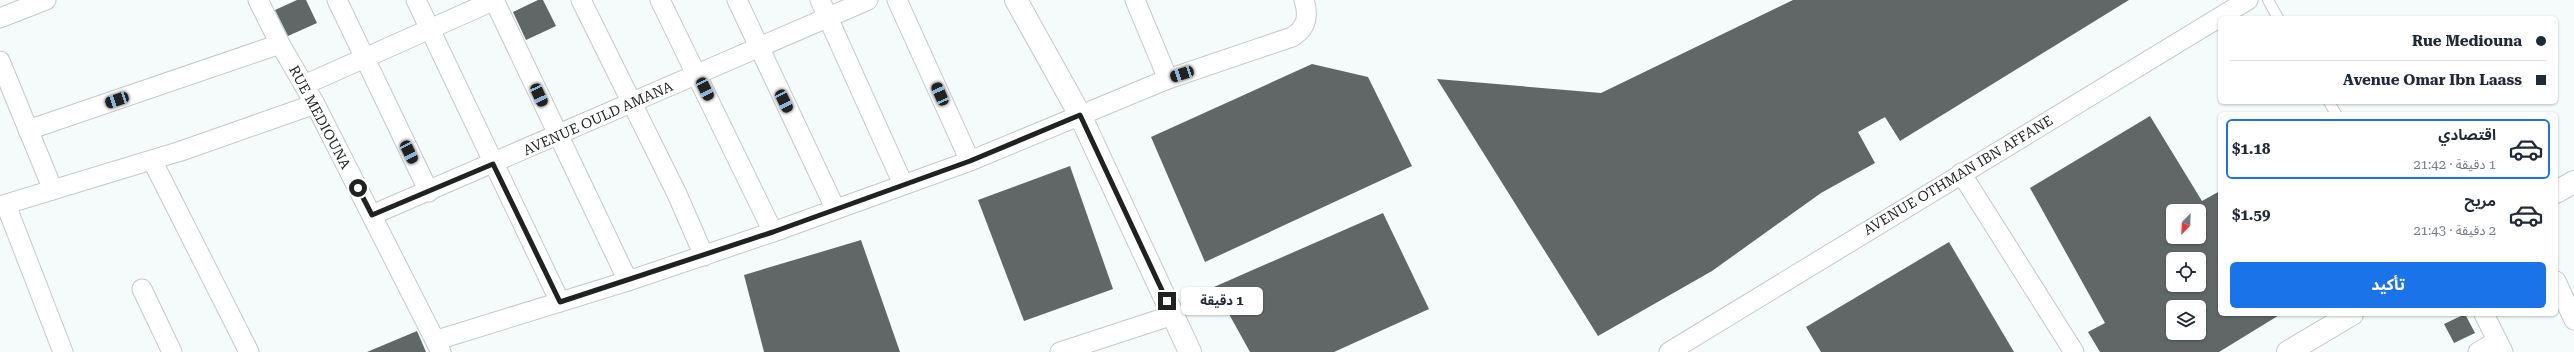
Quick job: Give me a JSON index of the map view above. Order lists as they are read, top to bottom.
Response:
{
  "streets": {
    "street": ["RUE MEDIOUNA", "AVENUE OULD AMANA", "AVENUE OTHMAN IBN AFFANE"]
  },
  "crossings": [
    ["RUE MEDIOUNA", "AVENUE OULD AMANA"]
  ],
  "north": "bottom left",
  "page": {
    "banner": ["Rue Mediouna", "Avenue Omar Ibn Laass"],
    "list": [
      {
        "name": "اقتصادي",
        "note": "1 دقيقة · 21:42",
        "value": "$1.18"
      },
      {
        "name": "مريح",
        "note": "2 دقيقة · 21:43",
        "value": "$1.59"
      }
    ],
    "buttons": "تأكيد",
    "bubble": "1 دقيقة"
  }
}
